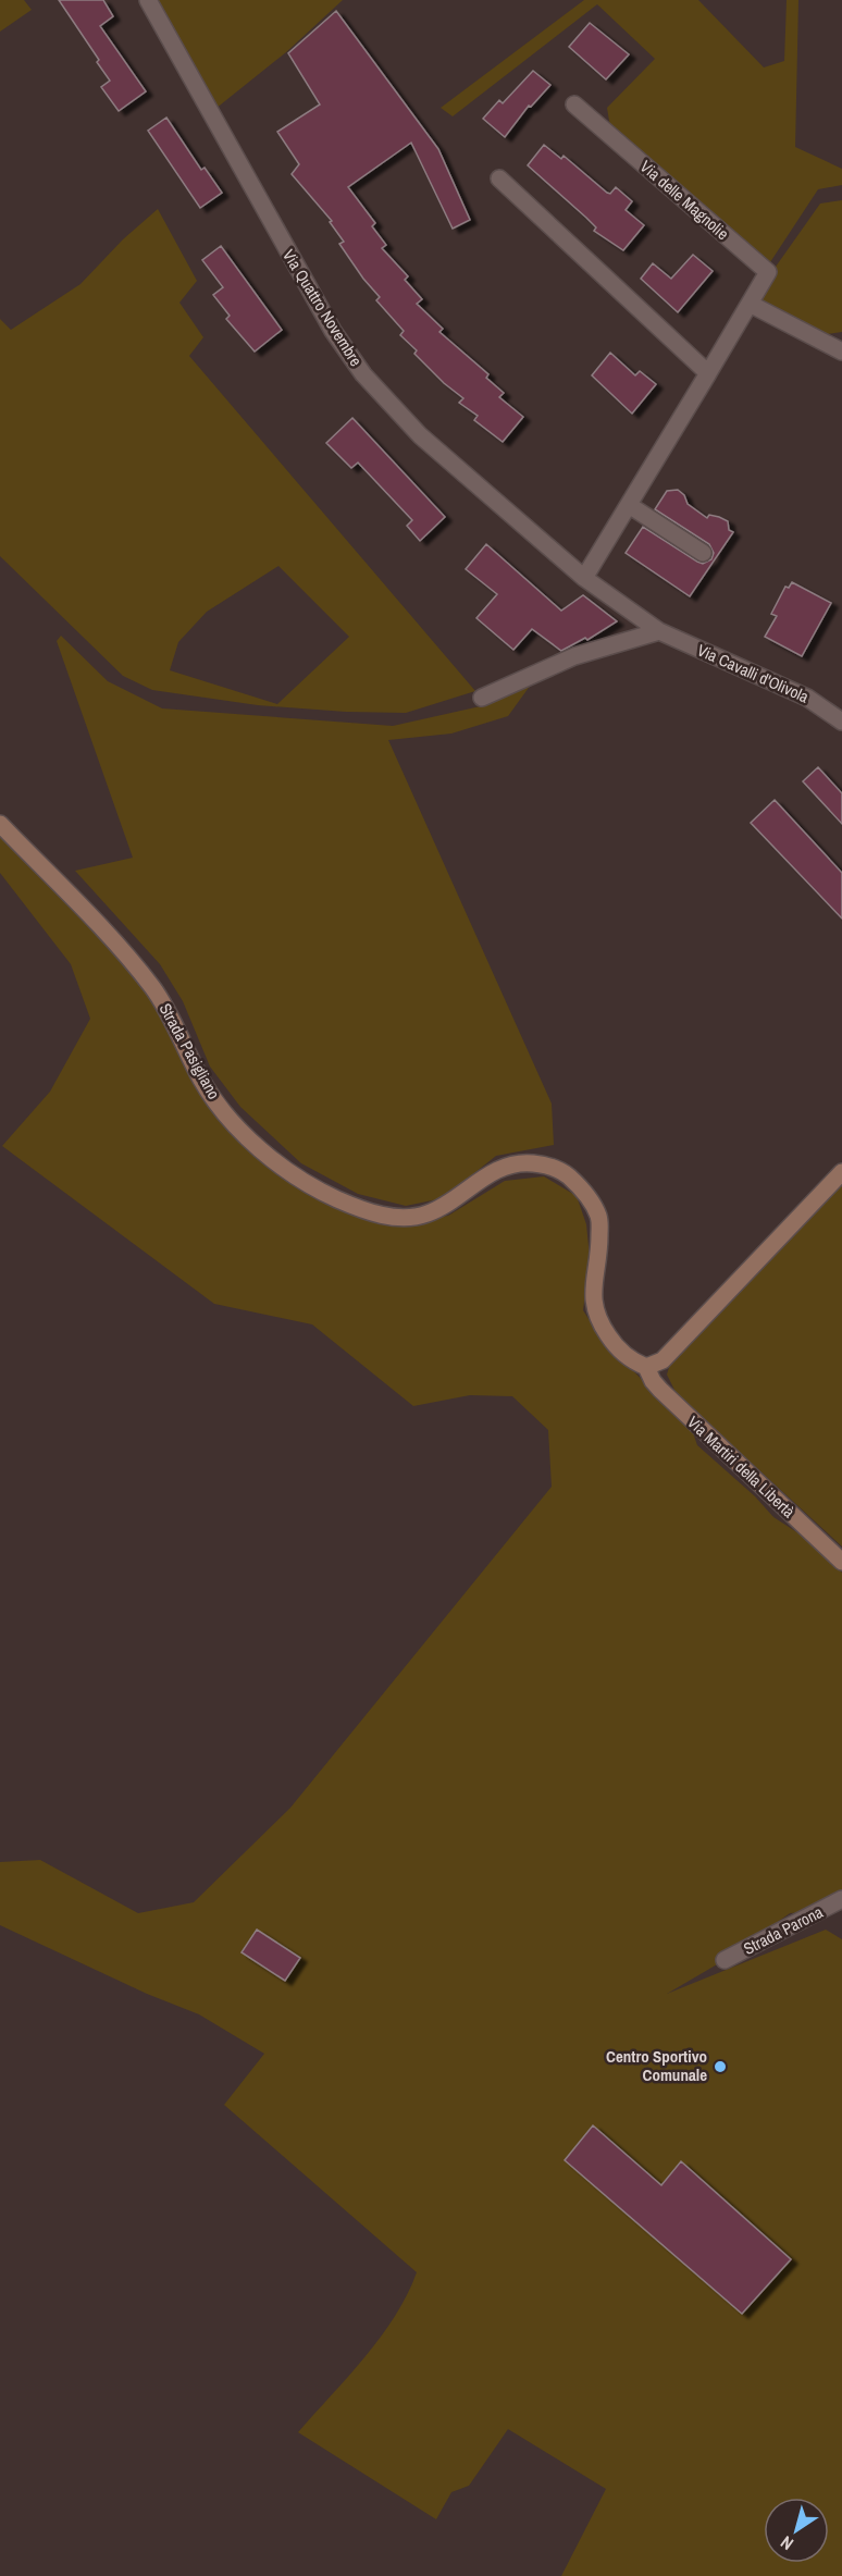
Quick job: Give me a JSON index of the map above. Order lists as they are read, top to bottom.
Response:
{
  "streets": {
    "street": [
      "Via delle Magnolie",
      "Via Quattro Novembre",
      "Via Cavalli d'Olivola",
      "Strada Pasigliano",
      "Via Martiri della Libertà",
      "Strada Parona"
    ]
  },
  "crossings": [
    ["Via delle Magnolie", "Via Quattro Novembre"],
    ["Via Quattro Novembre", "Via Cavalli d'Olivola"],
    ["Strada Pasigliano", "Via Martiri della Libertà"]
  ],
  "places": ["Centro Sportivo Comunale"],
  "north": "bottom left"
}
